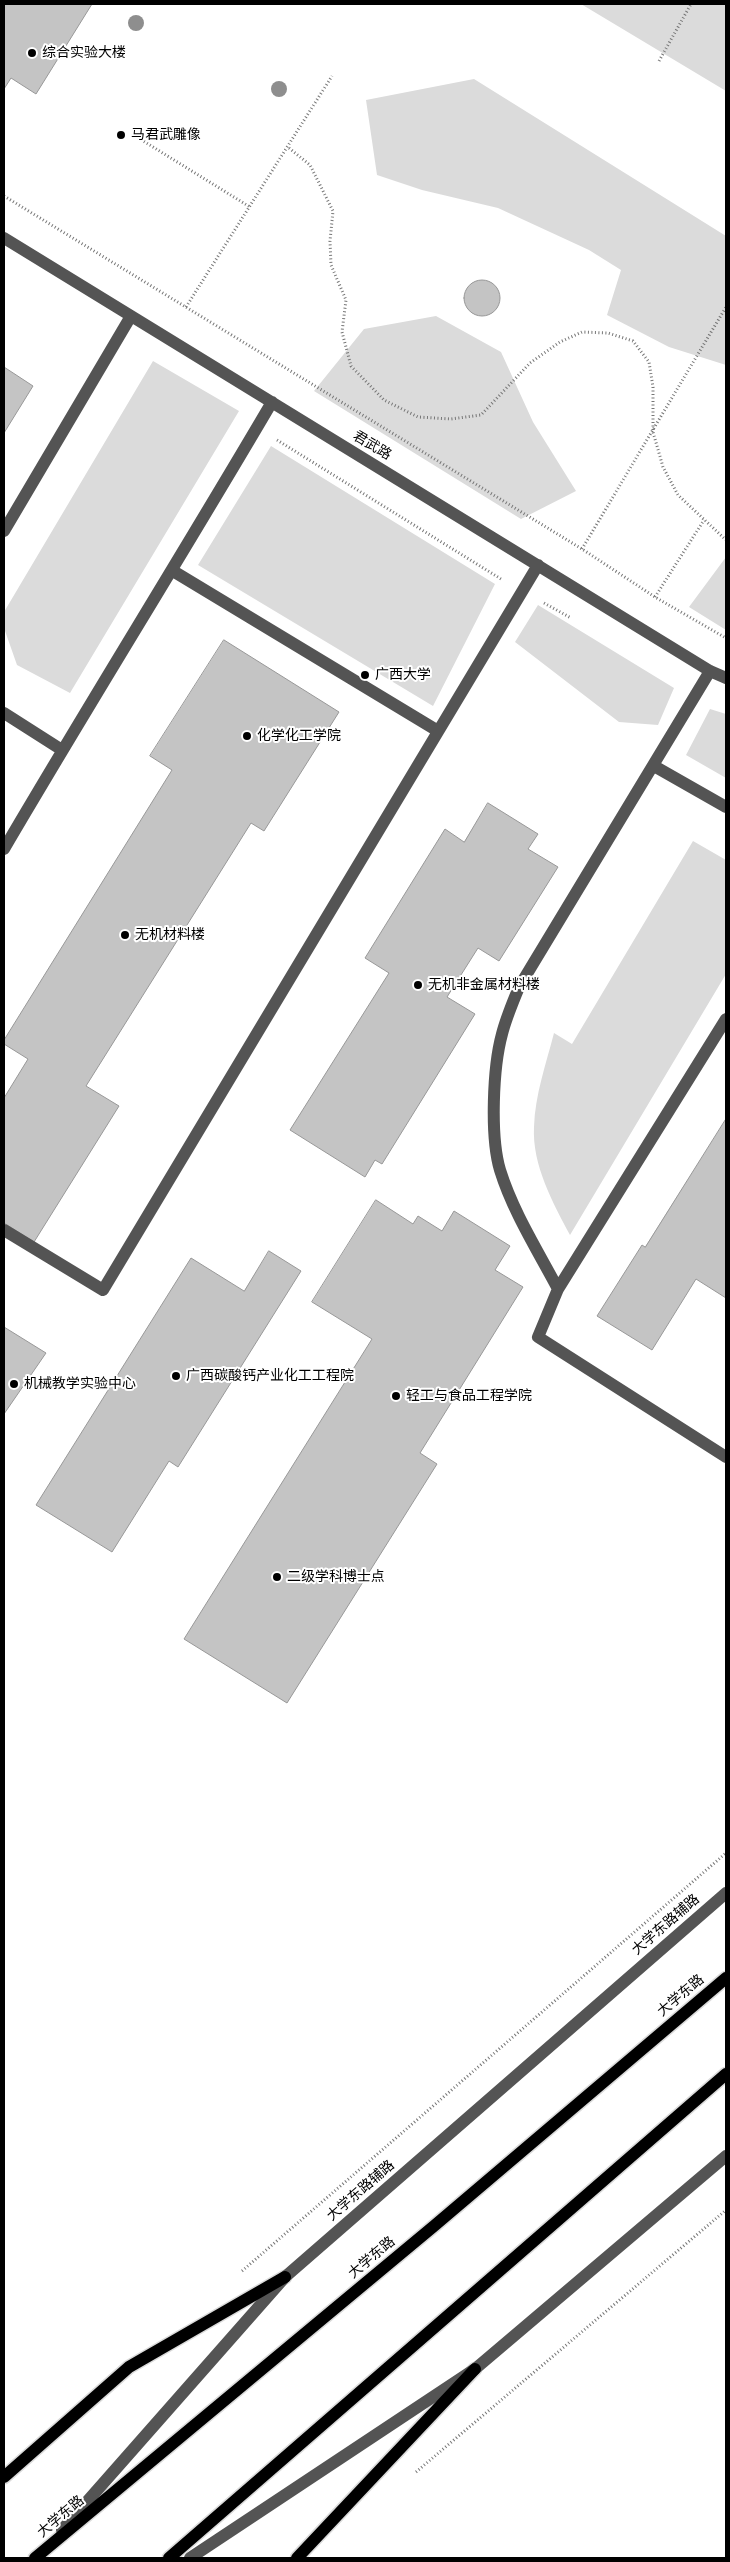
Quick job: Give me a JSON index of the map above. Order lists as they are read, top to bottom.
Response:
{
  "streets": {
    "main road": ["大学东路"],
    "street": ["君武路", "大学东路辅路"]
  },
  "crossings": [
    ["大学东路辅路", "大学东路"]
  ],
  "places": [
    "综合实验大楼",
    "马君武雕像",
    "广西大学",
    "化学化工学院",
    "无机材料楼",
    "无机非金属材料楼",
    "广西碳酸钙产业化工工程院",
    "机械教学实验中心",
    "轻工与食品工程学院",
    "二级学科博士点"
  ]
}
